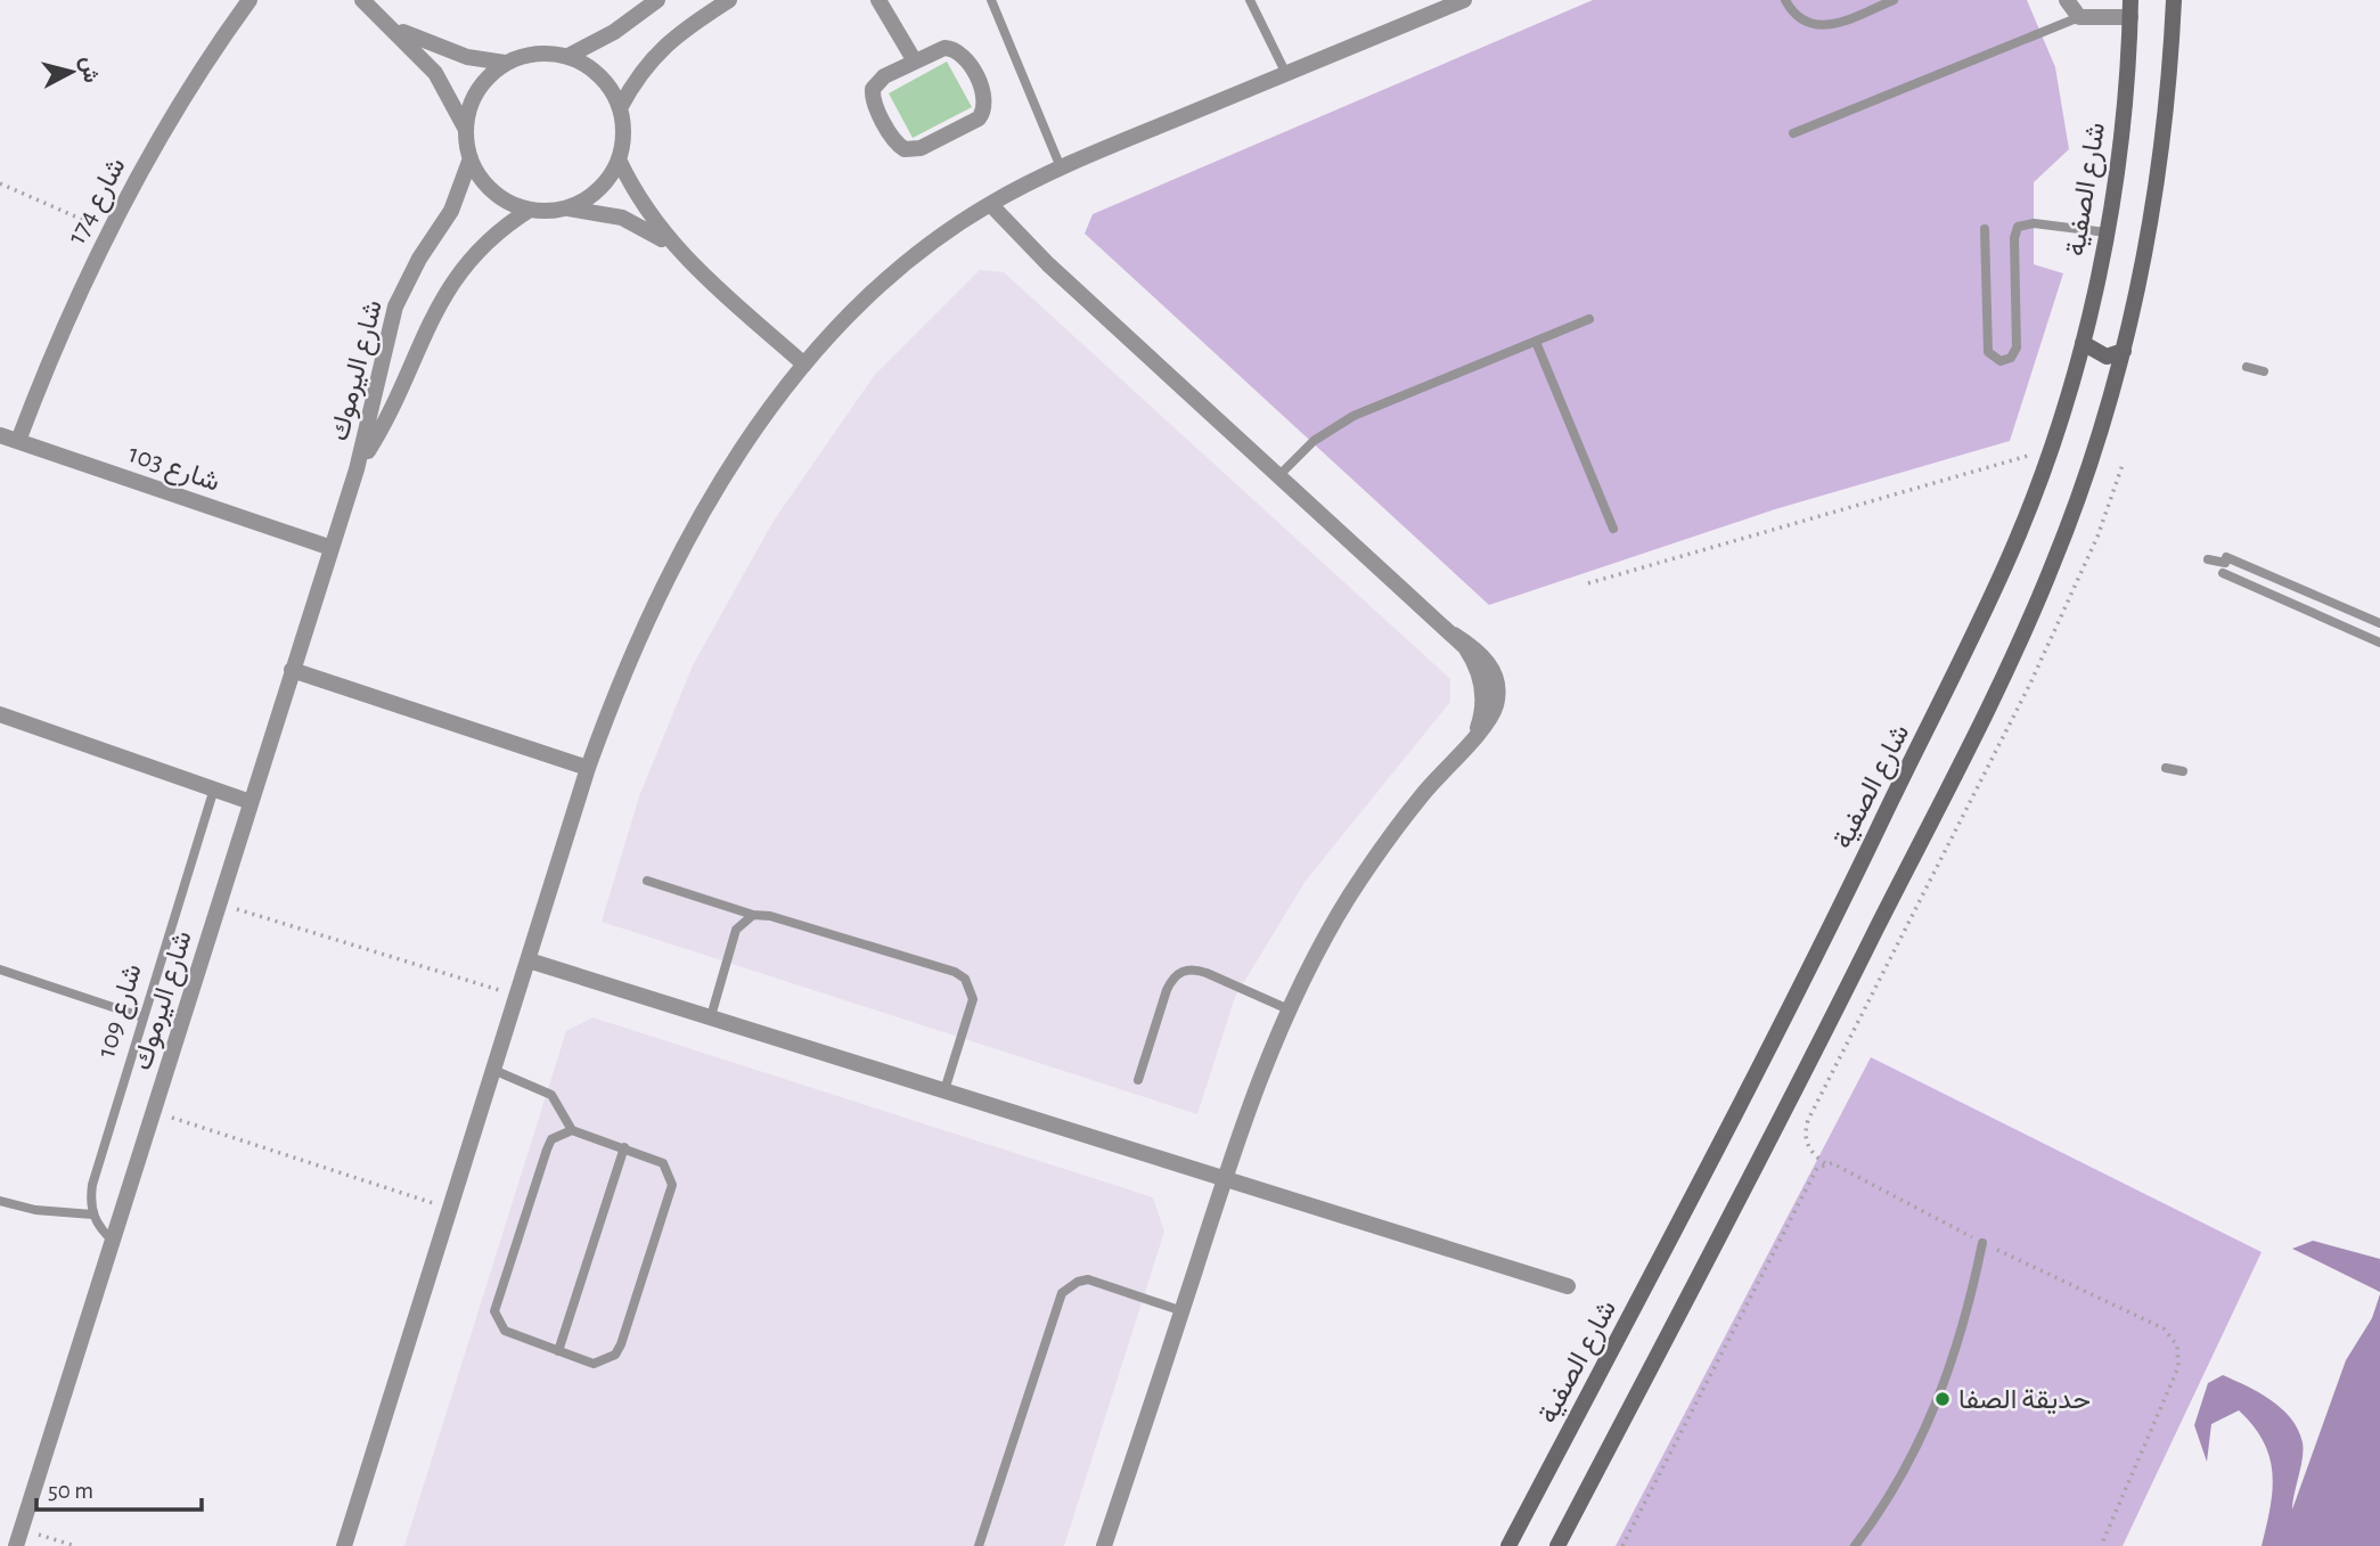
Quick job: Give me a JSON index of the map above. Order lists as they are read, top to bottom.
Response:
{
  "streets": {
    "main road": ["شارع الصفية"],
    "street": ["شارع 174", "شارع اليرموك", "شارع 103"],
    "lane": ["شارع 109"]
  },
  "crossings": [
    ["شارع 174", "شارع 103"],
    ["شارع اليرموك", "شارع 103"]
  ],
  "places": ["حديقة الصفا"],
  "scale_bar": "50 m",
  "north": "right"
}
